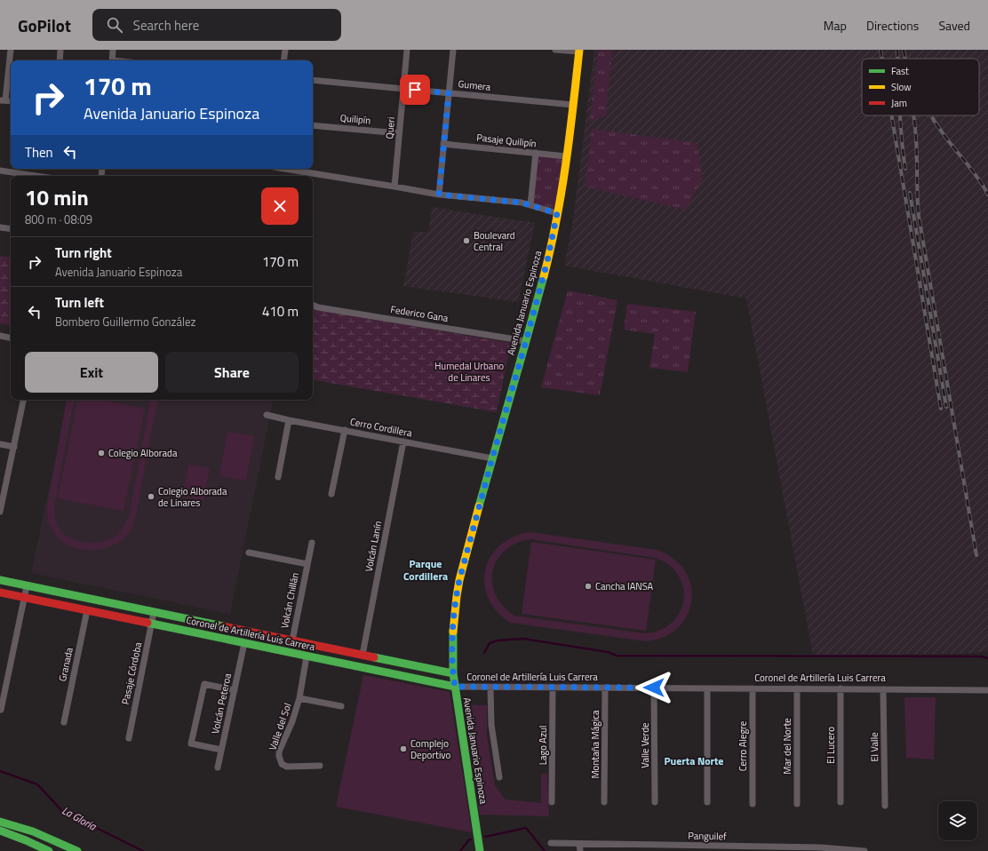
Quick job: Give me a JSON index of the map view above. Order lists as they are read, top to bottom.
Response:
{
  "streets": {
    "street": [
      "Gumera",
      "Quilipín",
      "Queri",
      "Pasaje Quilipín",
      "Avenida Januario Espinoza",
      "Federico Gana",
      "Cerro Cordillera",
      "Volcán Lanín",
      "Volcán Chillán",
      "Coronel de Artillería Luis Carrera",
      "Granada",
      "Pasaje Córdoba",
      "Volcán Peteroa",
      "Valle del Sol",
      "Montaña Mágica",
      "Lago Azul",
      "Valle Verde",
      "El Lucero",
      "Cerro Alegre",
      "Mar del Norte",
      "El Valle",
      "Panguilef"
    ]
  },
  "crossings": [
    ["Gumera", "Queri"],
    ["Gumera", "Avenida Januario Espinoza"],
    ["Quilipín", "Queri"],
    ["Pasaje Quilipín", "Avenida Januario Espinoza"],
    ["Avenida Januario Espinoza", "Federico Gana"],
    ["Avenida Januario Espinoza", "Cerro Cordillera"],
    ["Avenida Januario Espinoza", "Coronel de Artillería Luis Carrera"],
    ["Cerro Cordillera", "Volcán Lanín"],
    ["Volcán Lanín", "Coronel de Artillería Luis Carrera"],
    ["Volcán Chillán", "Coronel de Artillería Luis Carrera"],
    ["Coronel de Artillería Luis Carrera", "Granada"],
    ["Coronel de Artillería Luis Carrera", "Pasaje Córdoba"],
    ["Coronel de Artillería Luis Carrera", "Volcán Peteroa"],
    ["Coronel de Artillería Luis Carrera", "Valle del Sol"],
    ["Coronel de Artillería Luis Carrera", "Montaña Mágica"],
    ["Coronel de Artillería Luis Carrera", "Lago Azul"],
    ["Coronel de Artillería Luis Carrera", "Valle Verde"],
    ["Coronel de Artillería Luis Carrera", "El Lucero"],
    ["Coronel de Artillería Luis Carrera", "Cerro Alegre"],
    ["Coronel de Artillería Luis Carrera", "Mar del Norte"],
    ["Coronel de Artillería Luis Carrera", "El Valle"]
  ],
  "districts": ["Parque Cordillera", "Puerta Norte"],
  "water": ["La Gloria"],
  "parks": ["Humedal Urbano de Linares"],
  "places": [
    "Boulevard Central",
    "Colegio Alborada",
    "Colegio Alborada de Linares",
    "Cancha IANSA",
    "Complejo Deportivo"
  ],
  "legend": ["Fast", "Slow", "Jam"],
  "page": {
    "header": "GoPilot",
    "search": "Search here",
    "nav": ["Map", "Directions", "Saved"],
    "turn": ["170 m", "Avenida Januario Espinoza"],
    "then": "Then",
    "heading": ["10 min", "800 m · 08:09"],
    "list": [
      {
        "name": "Turn right",
        "note": "Avenida Januario Espinoza",
        "value": "170 m"
      },
      {
        "name": "Turn left",
        "note": "Bombero Guillermo González",
        "value": "410 m"
      }
    ],
    "buttons": ["Exit", "Share"]
  }
}
